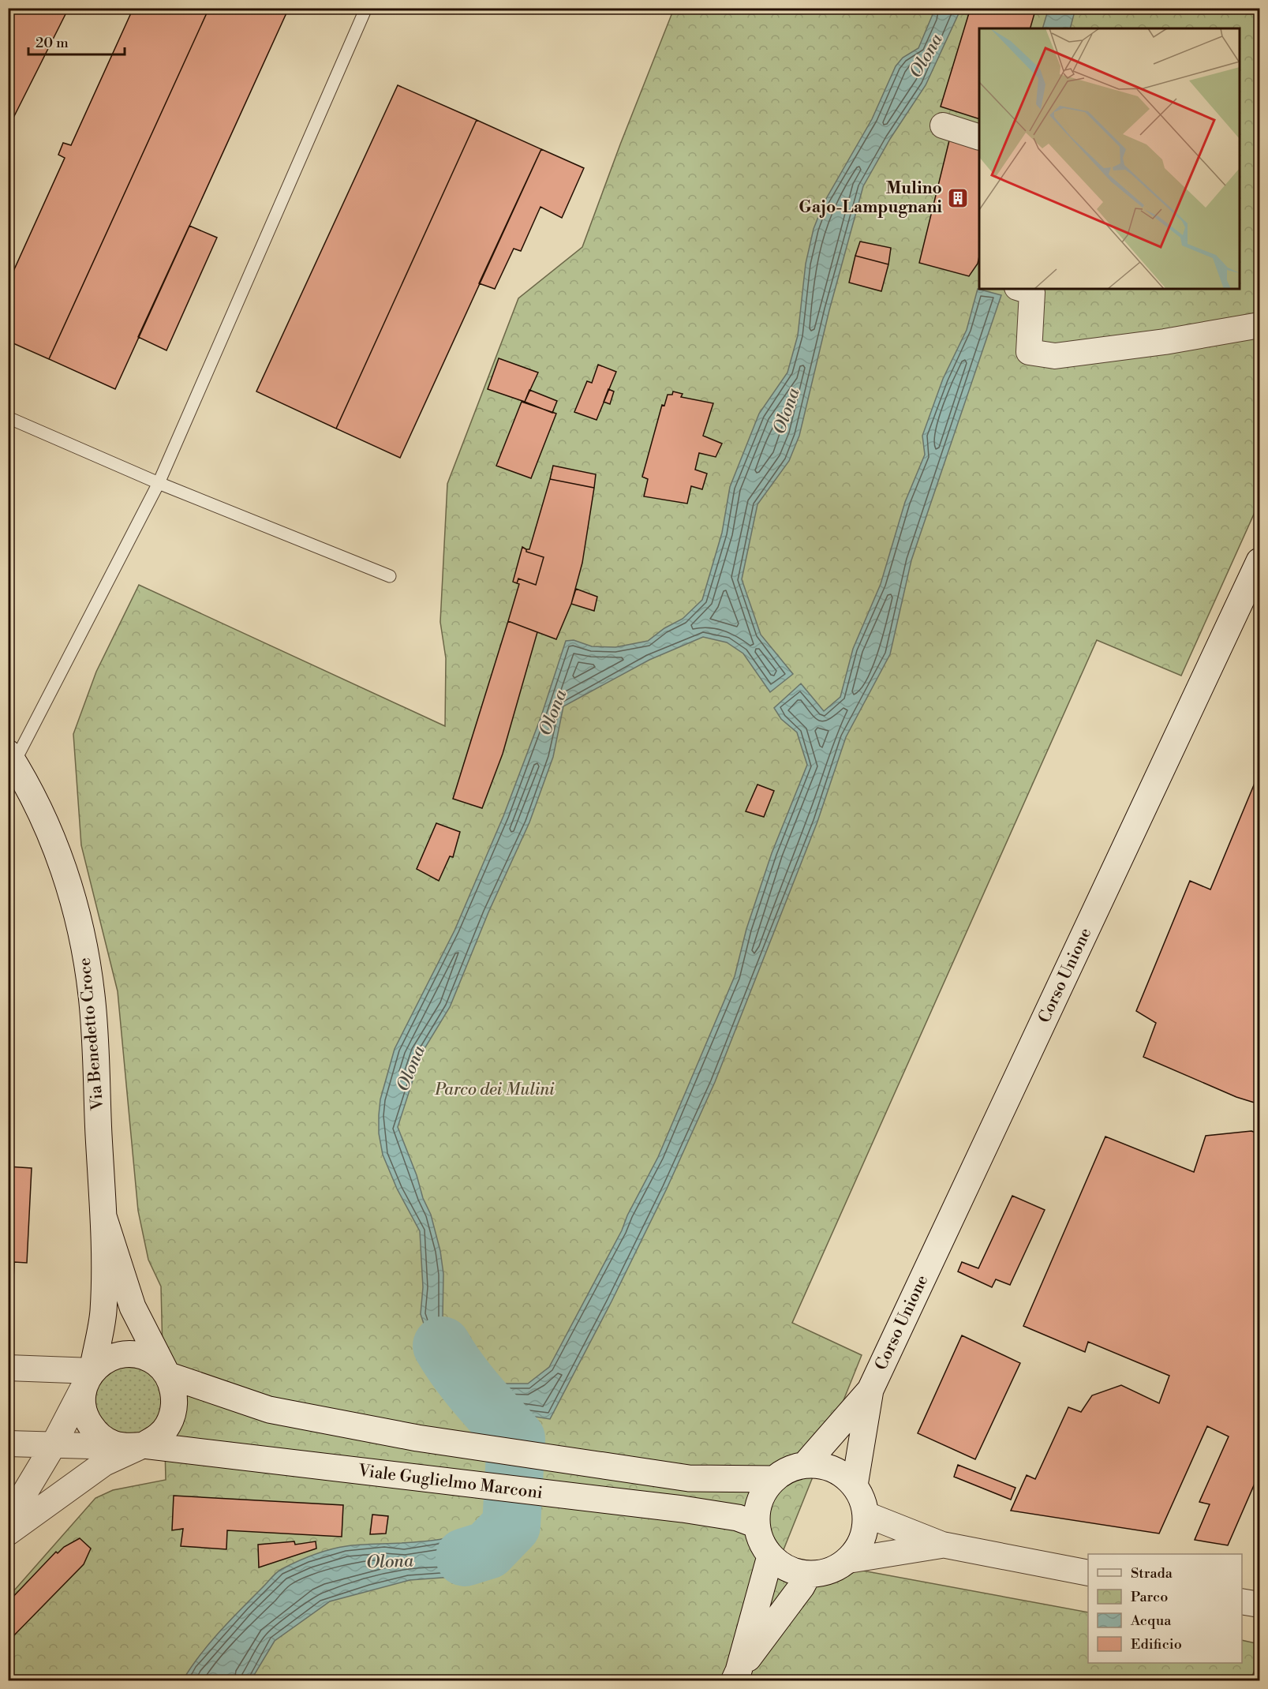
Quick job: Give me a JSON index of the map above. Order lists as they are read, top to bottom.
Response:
{
  "streets": {
    "street": ["Corso Unione", "Via Benedetto Croce", "Viale Guglielmo Marconi"]
  },
  "crossings": [
    ["Corso Unione", "Viale Guglielmo Marconi"],
    ["Via Benedetto Croce", "Viale Guglielmo Marconi"]
  ],
  "water": ["Olona"],
  "parks": ["Parco dei Mulini"],
  "places": {
    "building": ["Mulino Gajo-Lampugnani"]
  },
  "legend": [
    "Strada",
    "Parco",
    "Acqua",
    "Edificio"
  ],
  "scale_bar": "20 m"
}
